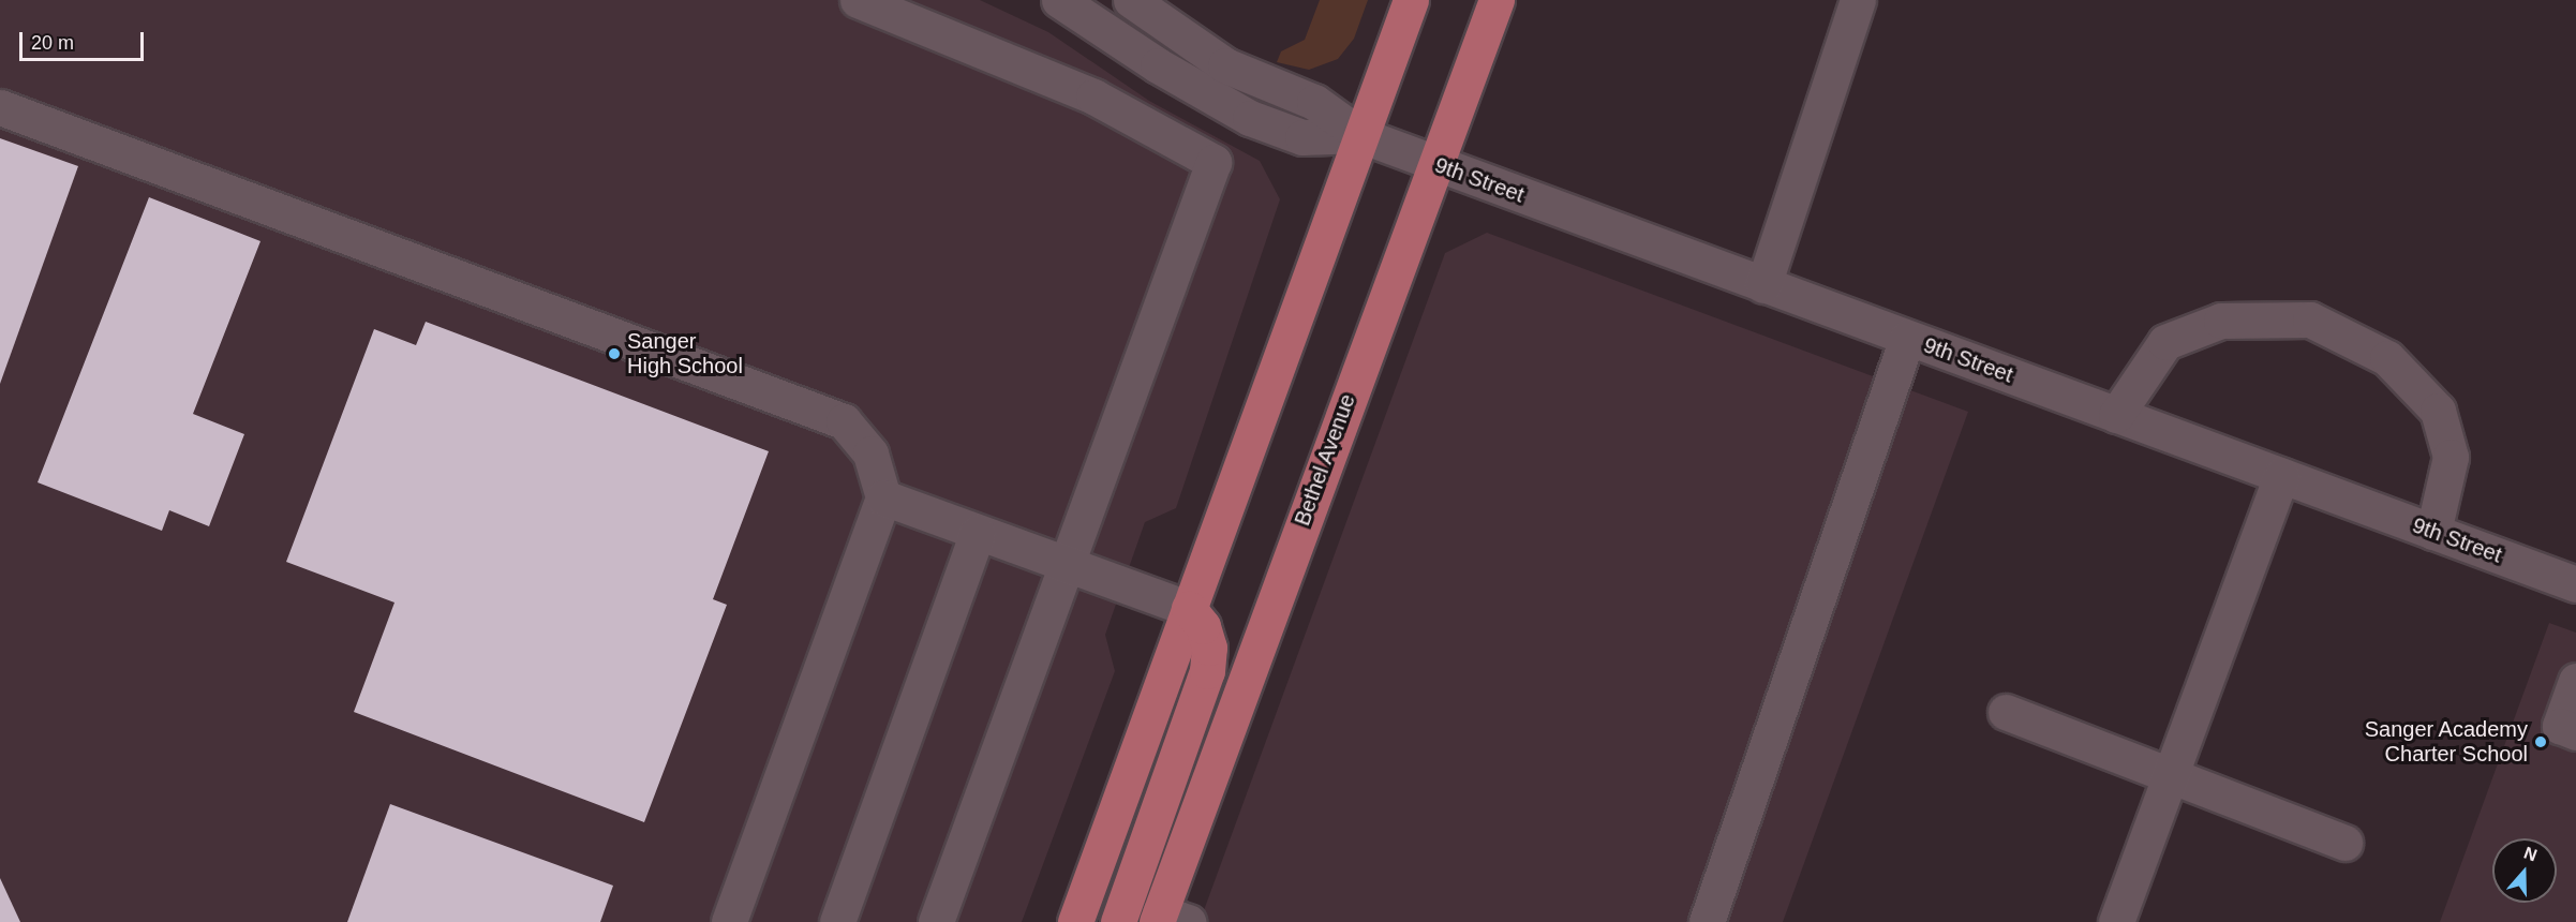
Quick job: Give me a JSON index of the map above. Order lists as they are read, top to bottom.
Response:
{
  "streets": {
    "main road": ["Bethel Avenue"],
    "street": ["9th Street"]
  },
  "crossings": [
    ["9th Street", "Bethel Avenue"]
  ],
  "places": ["Sanger High School", "Sanger Academy Charter School"],
  "scale_bar": "20 m",
  "north": "top"
}
